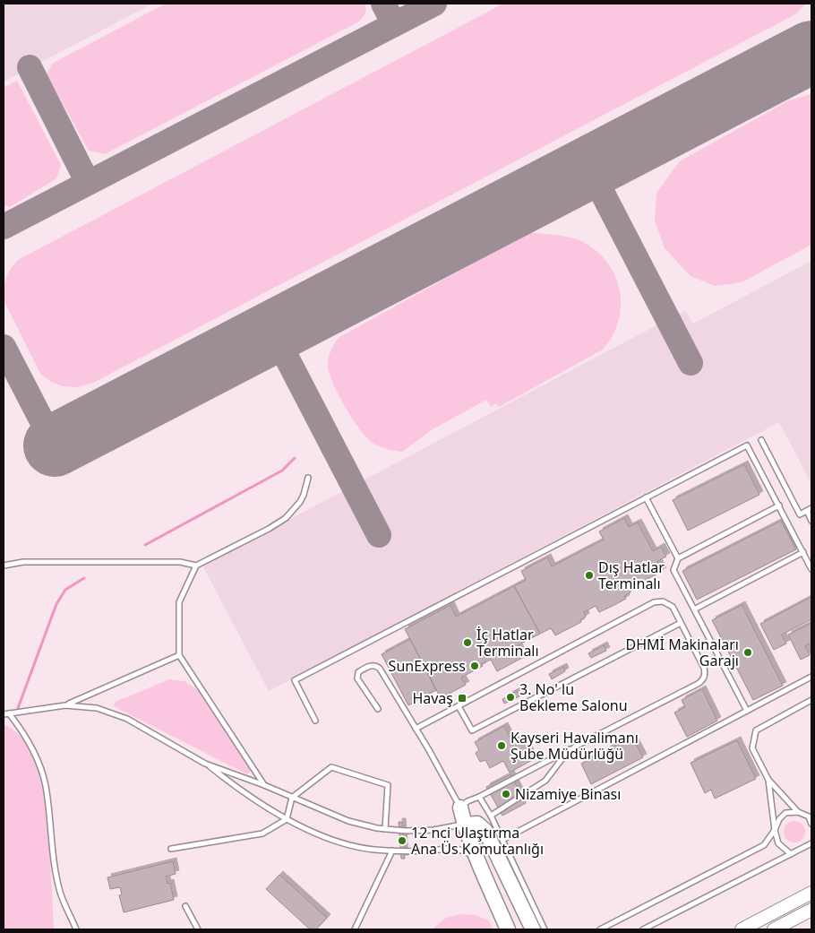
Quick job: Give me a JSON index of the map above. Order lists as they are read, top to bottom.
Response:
{
  "places": {
    "other": [
      "Dış Hatlar Terminalı",
      "İç Hatlar Terminalı",
      "DHMİ Makinaları Garajı",
      "SunExpress",
      "3. No' lu Bekleme Salonu",
      "Kayseri Havalimanı Şube Müdürlüğü",
      "Nizamiye Binası",
      "12 nci Ulaştırma Ana Üs Komutanlığı"
    ],
    "transit": ["Havaş"]
  }
}
